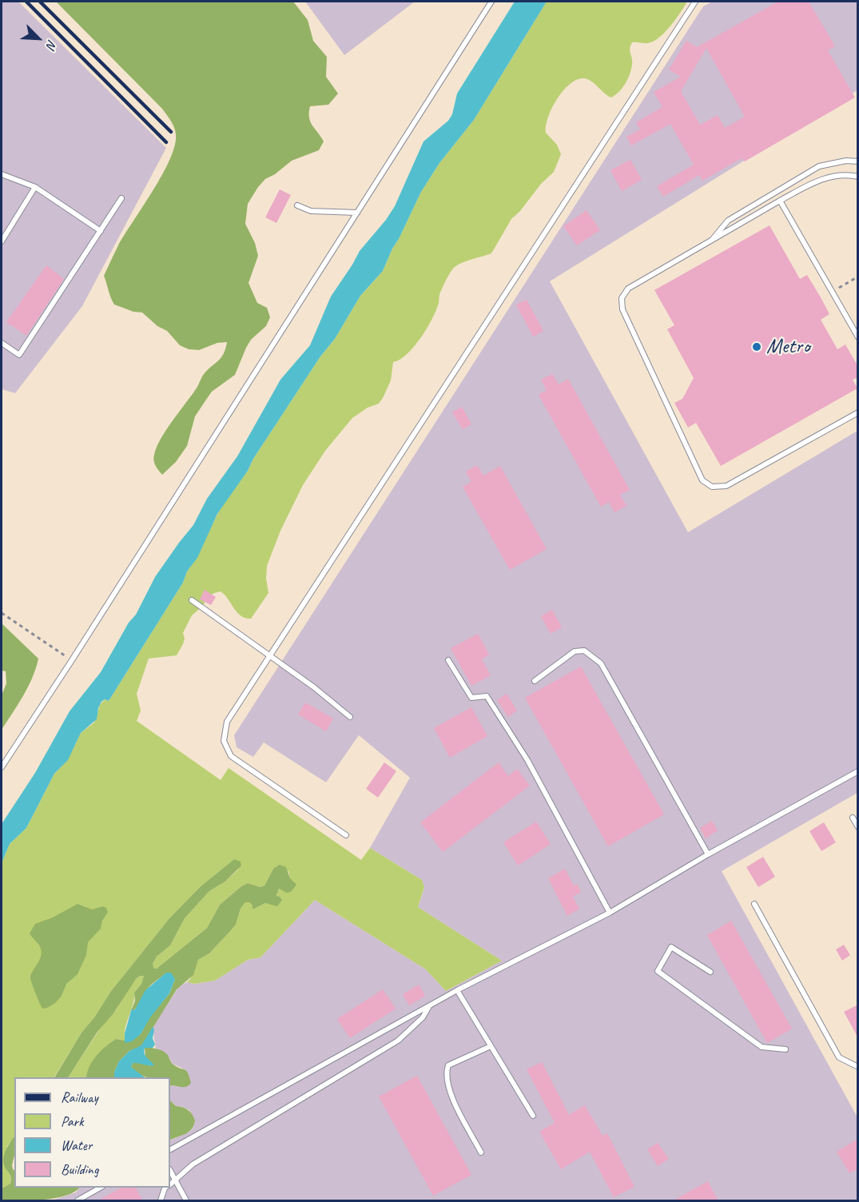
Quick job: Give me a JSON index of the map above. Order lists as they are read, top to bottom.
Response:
{
  "places": ["Metro"],
  "legend": [
    "Railway",
    "Park",
    "Water",
    "Building"
  ],
  "north": "bottom right"
}
